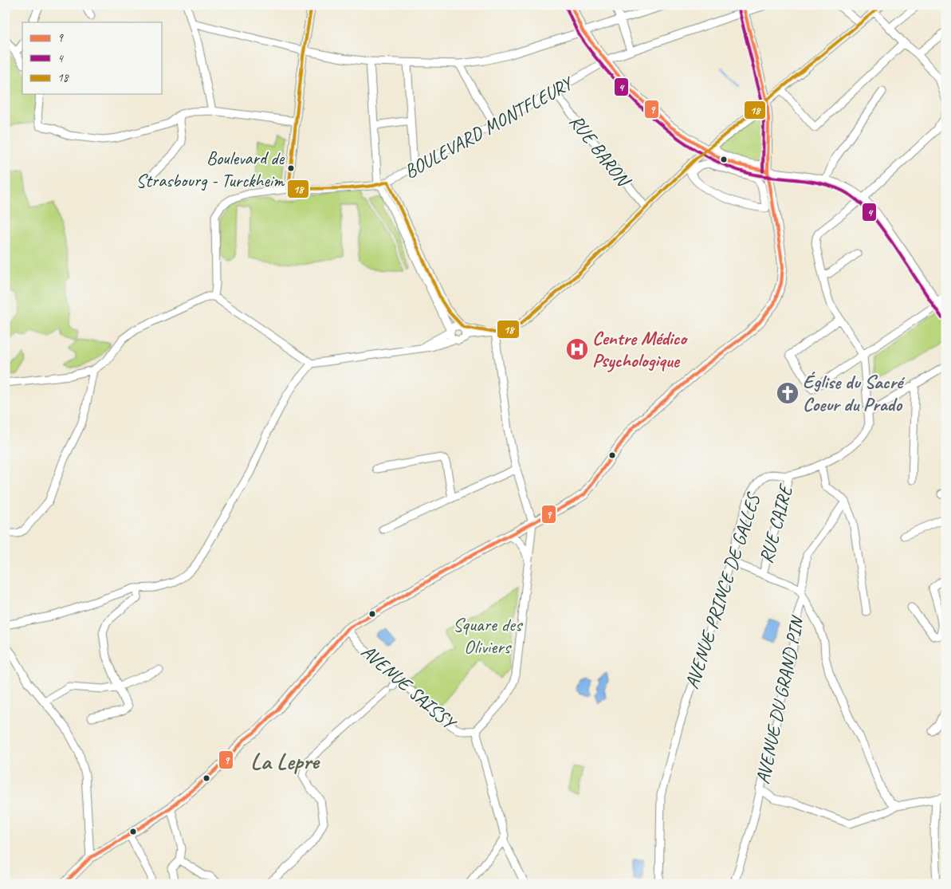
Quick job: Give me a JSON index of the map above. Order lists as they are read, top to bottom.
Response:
{
  "streets": {
    "street": [
      "BOULEVARD MONTFLEURY",
      "RUE BARON",
      "RUE CAIRE",
      "AVENUE PRINCE DE GALLES",
      "AVENUE SAISSY",
      "AVENUE DU GRAND PIN"
    ]
  },
  "crossings": [
    ["BOULEVARD MONTFLEURY", "RUE BARON"],
    ["RUE CAIRE", "AVENUE PRINCE DE GALLES"],
    ["RUE CAIRE", "AVENUE DU GRAND PIN"],
    ["AVENUE PRINCE DE GALLES", "AVENUE DU GRAND PIN"]
  ],
  "districts": ["La Lepre"],
  "parks": ["Square des Oliviers"],
  "places": {
    "other": ["Boulevard de Strasbourg - Turckheim"],
    "hospital": ["Centre Médico Psychologique"],
    "church": ["Église du Sacré Coeur du Prado"]
  },
  "lines": ["transit line 9", "transit line 18", "transit line 4"],
  "legend": ["9", "4", "18"]
}
